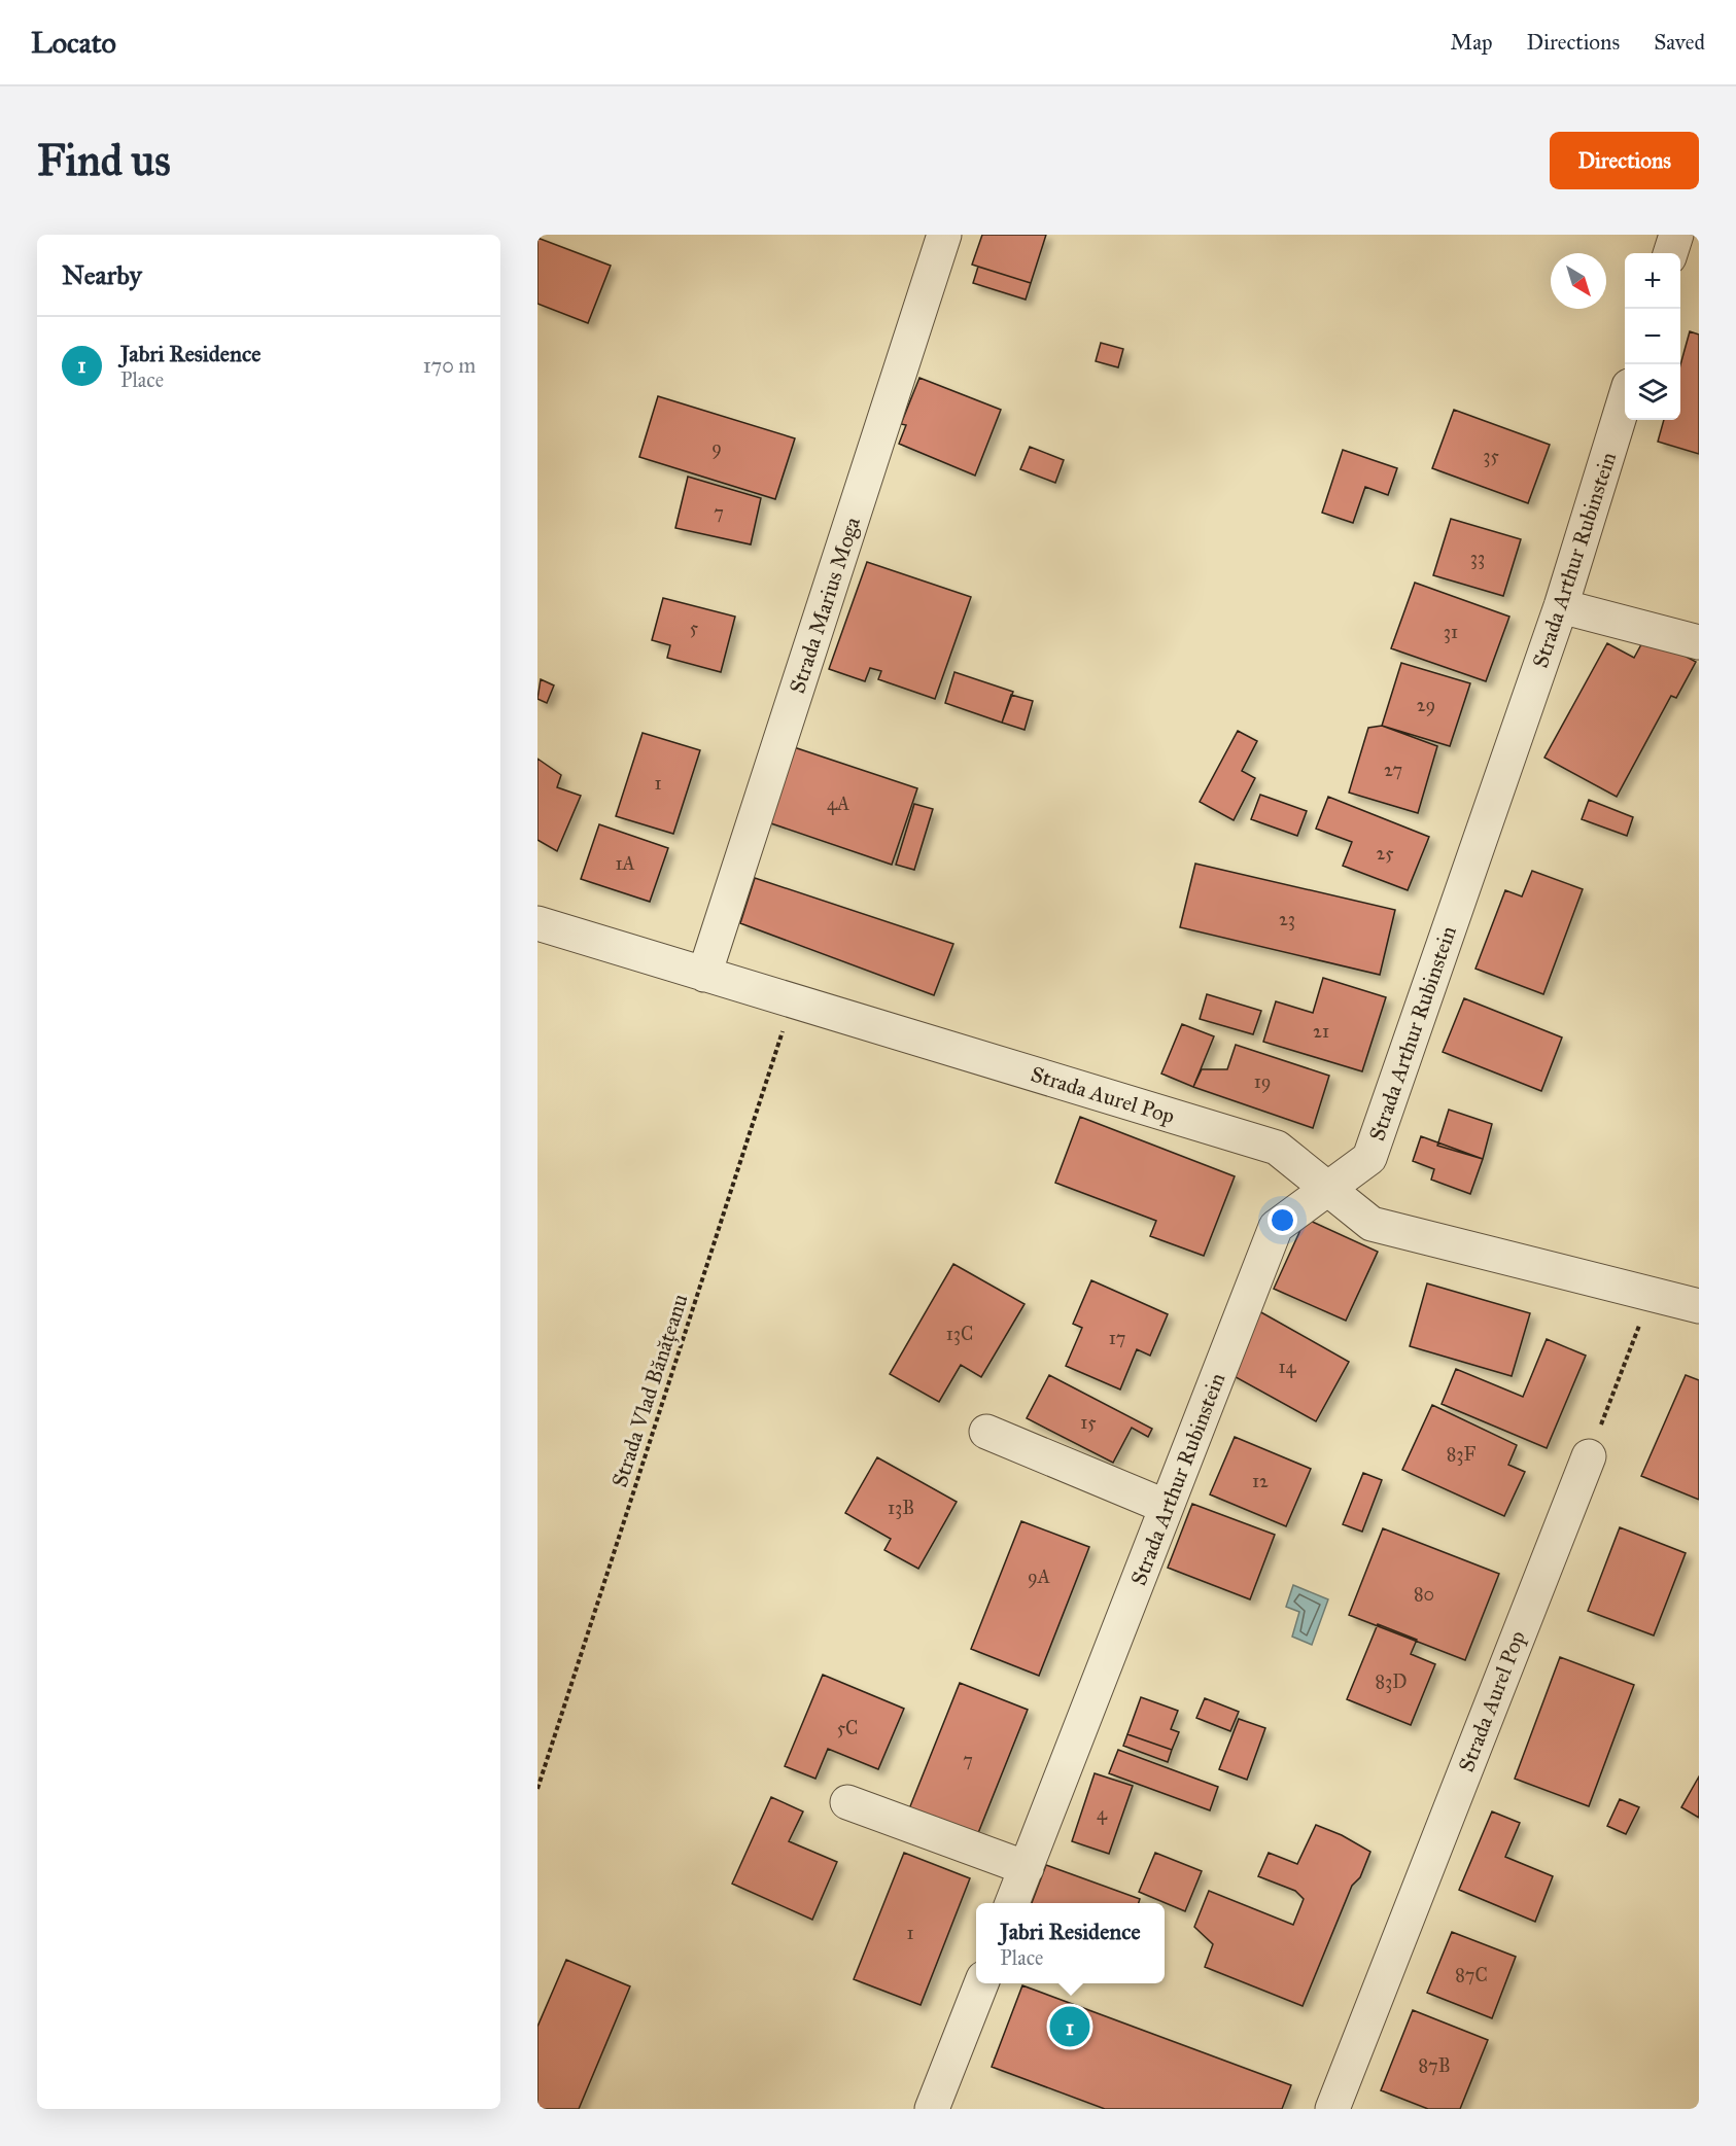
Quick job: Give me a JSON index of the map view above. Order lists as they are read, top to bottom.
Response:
{
  "streets": {
    "street": ["Strada Arthur Rubinstein", "Strada Marius Moga", "Strada Aurel Pop"],
    "path": ["Strada Vlad Bănățeanu"]
  },
  "crossings": [
    ["Strada Arthur Rubinstein", "Strada Aurel Pop"],
    ["Strada Marius Moga", "Strada Aurel Pop"],
    ["Strada Aurel Pop", "Strada Vlad Bănățeanu"]
  ],
  "house_numbers": [
    "9",
    "35",
    "7",
    "33",
    "5",
    "31",
    "29",
    "27",
    "1",
    "4A",
    "25",
    "1A",
    "23",
    "21",
    "19",
    "13C",
    "17",
    "14",
    "15",
    "83F",
    "12",
    "13B",
    "9A",
    "80",
    "83D",
    "5C",
    "7",
    "4",
    "1",
    "87C",
    "87B"
  ],
  "north": "bottom right",
  "page": {
    "header": "Locato",
    "nav": ["Map", "Directions", "Saved"],
    "buttons": "Directions",
    "title": "Find us",
    "heading": "Nearby",
    "map_buttons": ["+", "−"],
    "list": [
      {
        "mark": "1",
        "name": "Jabri Residence",
        "note": "Place",
        "value": "170 m"
      }
    ],
    "popup": ["Jabri Residence", "Place"],
    "pins": "1"
  }
}
